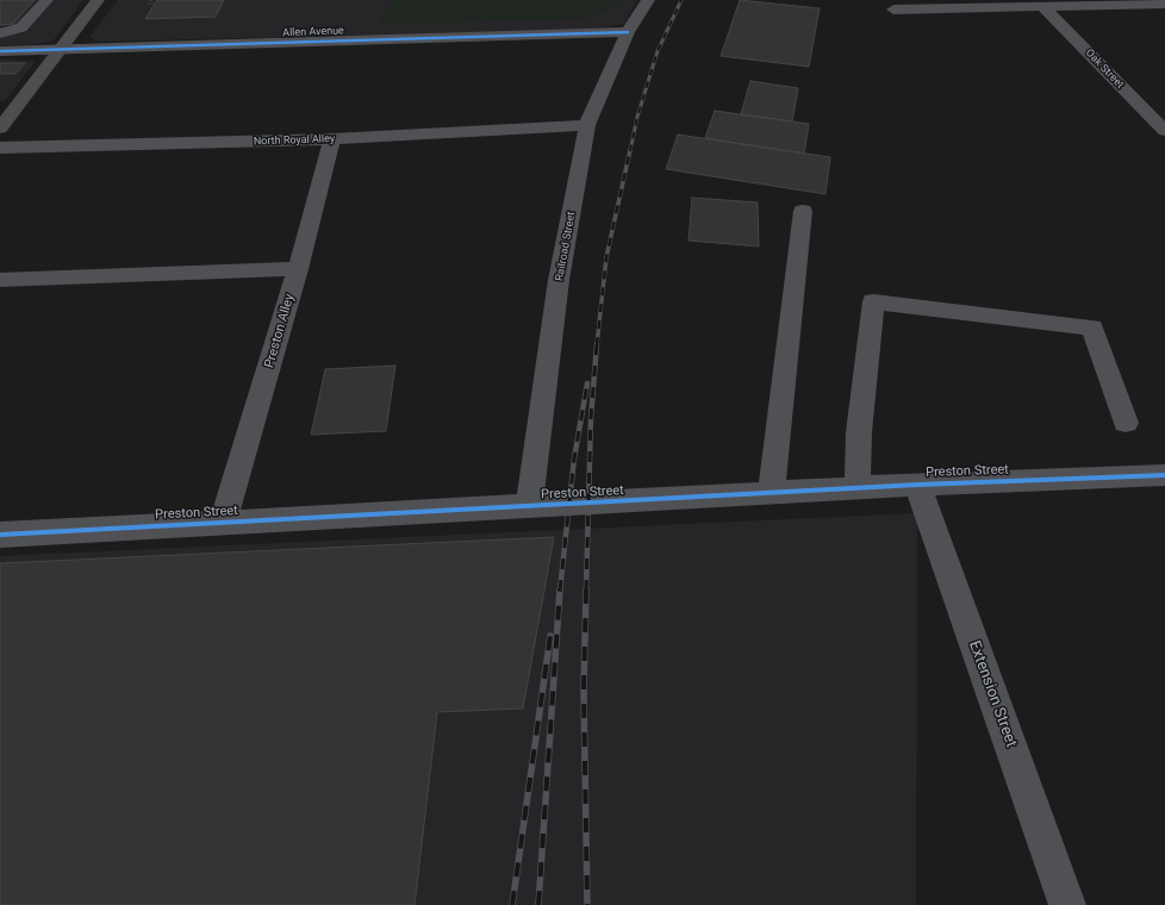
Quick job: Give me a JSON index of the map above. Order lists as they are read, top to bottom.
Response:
{
  "streets": {
    "street": [
      "Allen Avenue",
      "Oak Street",
      "North Royal Alley",
      "Railroad Street",
      "Preston Alley",
      "Preston Street",
      "Extension Street"
    ]
  },
  "crossings": [
    ["Allen Avenue", "Railroad Street"],
    ["North Royal Alley", "Railroad Street"],
    ["North Royal Alley", "Preston Alley"],
    ["Railroad Street", "Preston Street"],
    ["Preston Alley", "Preston Street"],
    ["Preston Street", "Extension Street"]
  ]
}
